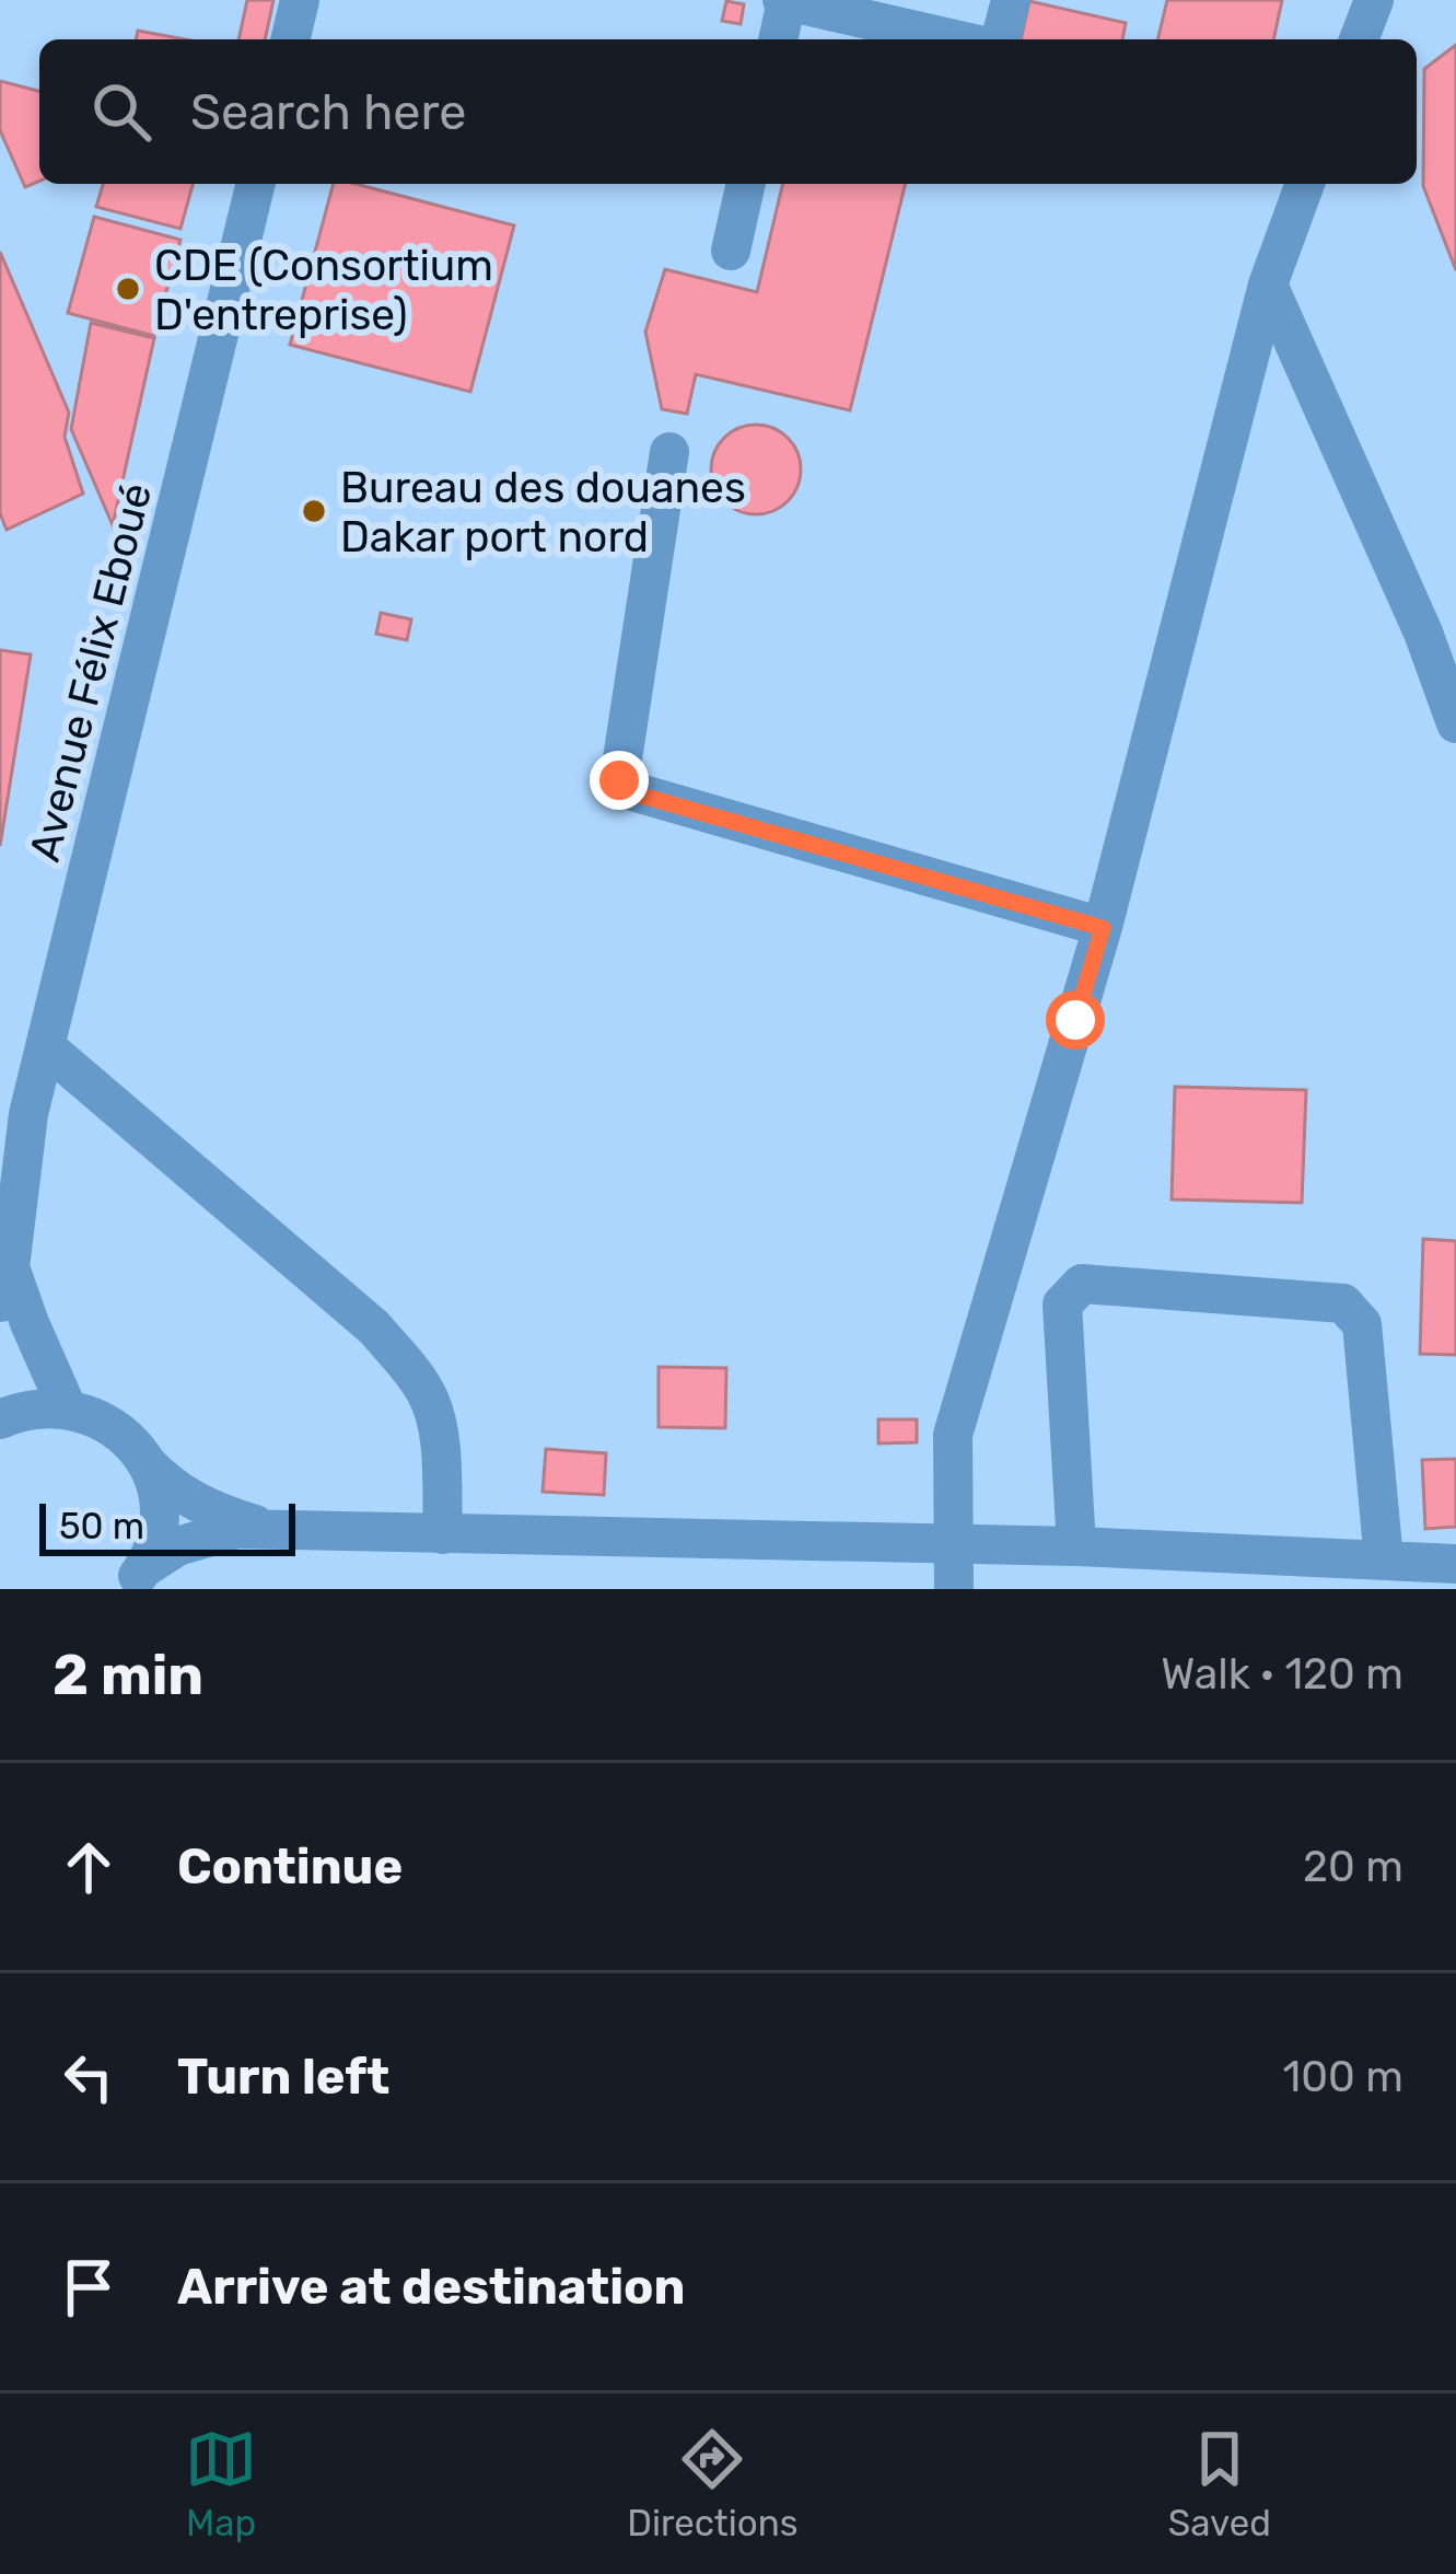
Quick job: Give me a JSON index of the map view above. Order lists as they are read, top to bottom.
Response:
{
  "streets": {
    "street": ["Avenue Félix Eboué"]
  },
  "places": ["CDE (Consortium D'entreprise)", "Bureau des douanes Dakar port nord"],
  "scale_bar": "50 m",
  "page": {
    "search": "Search here",
    "scale": "50 m",
    "heading": ["2 min", "Walk · 120 m"],
    "list": [
      ["Continue", "20 m"],
      ["Turn left", "100 m"],
      "Arrive at destination"
    ],
    "nav": ["Map", "Directions", "Saved"]
  }
}
